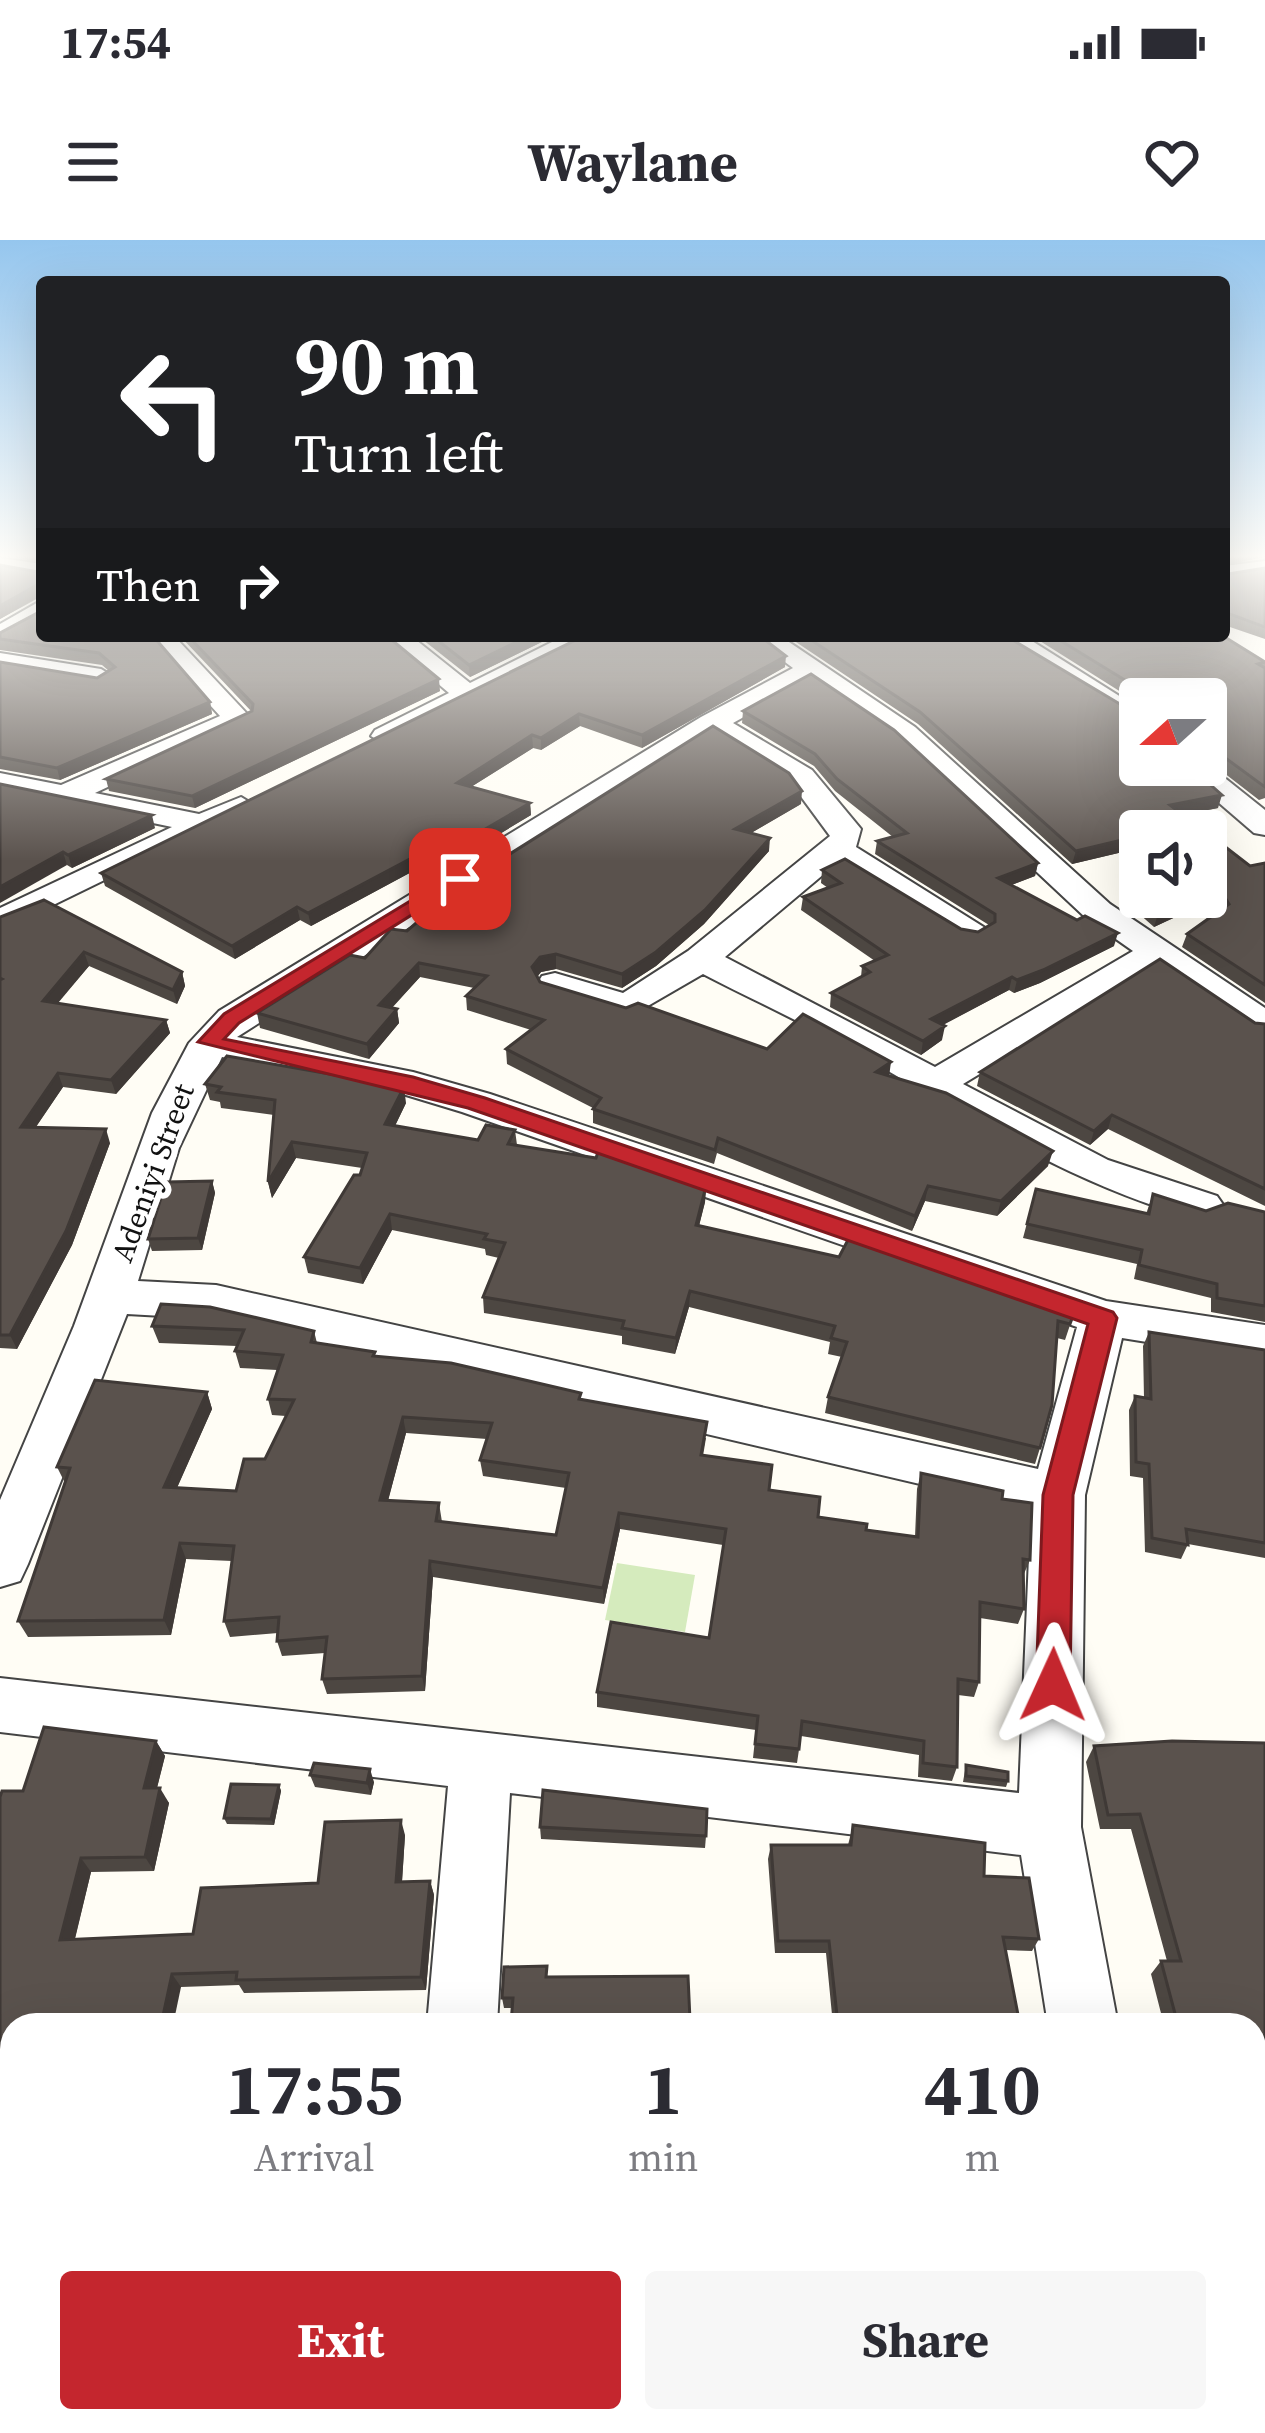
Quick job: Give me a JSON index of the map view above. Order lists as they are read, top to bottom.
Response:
{
  "streets": {
    "street": ["Adeniyi Street"]
  },
  "north": "left",
  "page": {
    "status": "17:54",
    "header": "Waylane",
    "turn": ["90 m", "Turn left"],
    "then": "Then",
    "eta": [
      "17:55",
      "Arrival",
      "1",
      "min",
      "410",
      "m"
    ],
    "buttons": ["Exit", "Share"]
  }
}
